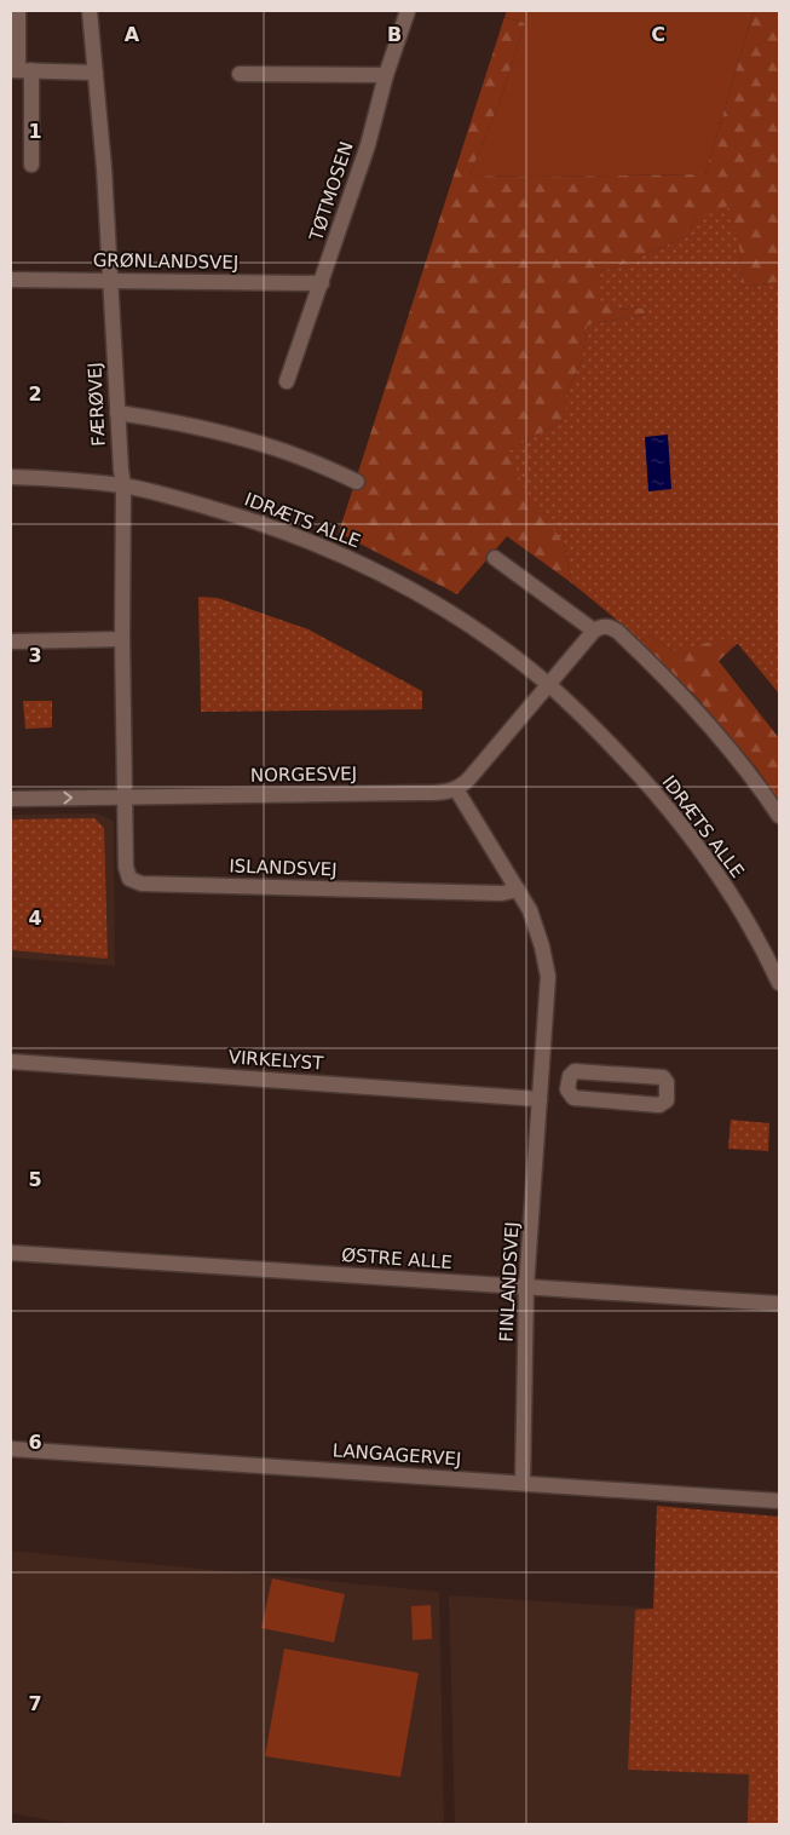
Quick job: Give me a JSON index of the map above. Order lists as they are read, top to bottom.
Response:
{
  "streets": {
    "street": [
      "TØTMOSEN",
      "GRØNLANDSVEJ",
      "FÆRØVEJ",
      "IDRÆTS ALLE",
      "NORGESVEJ",
      "ISLANDSVEJ",
      "VIRKELYST",
      "ØSTRE ALLE",
      "FINLANDSVEJ",
      "LANGAGERVEJ"
    ]
  },
  "crossings": [
    ["TØTMOSEN", "GRØNLANDSVEJ"],
    ["GRØNLANDSVEJ", "FÆRØVEJ"],
    ["FÆRØVEJ", "IDRÆTS ALLE"],
    ["FÆRØVEJ", "NORGESVEJ"],
    ["FÆRØVEJ", "ISLANDSVEJ"],
    ["NORGESVEJ", "ISLANDSVEJ"],
    ["NORGESVEJ", "FINLANDSVEJ"],
    ["ISLANDSVEJ", "FINLANDSVEJ"],
    ["VIRKELYST", "FINLANDSVEJ"],
    ["ØSTRE ALLE", "FINLANDSVEJ"],
    ["FINLANDSVEJ", "LANGAGERVEJ"]
  ],
  "grid": {
    "columns": ["A", "B", "C"],
    "rows": [
      "1",
      "2",
      "3",
      "4",
      "5",
      "6",
      "7"
    ]
  }
}
